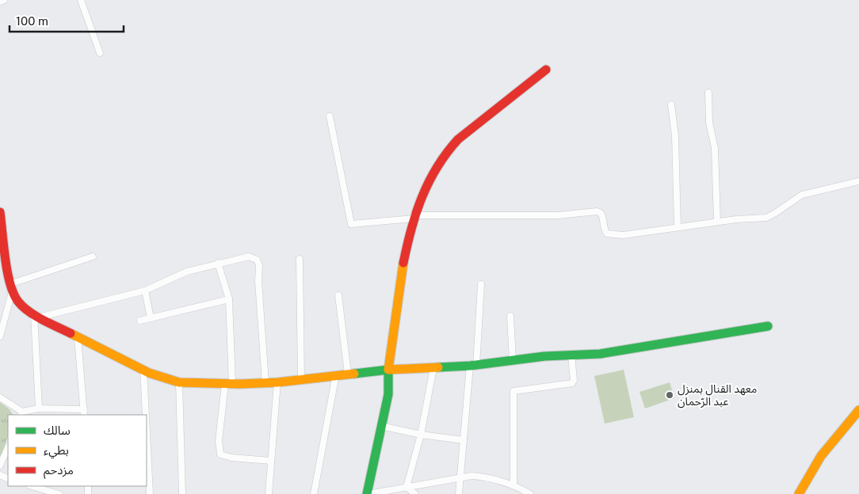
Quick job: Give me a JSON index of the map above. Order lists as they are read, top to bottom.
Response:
{
  "places": ["معهد القنال بمنزل عبد الرّحمان"],
  "legend": ["سالك", "بطيء", "مزدحم"],
  "scale_bar": "100 m"
}
